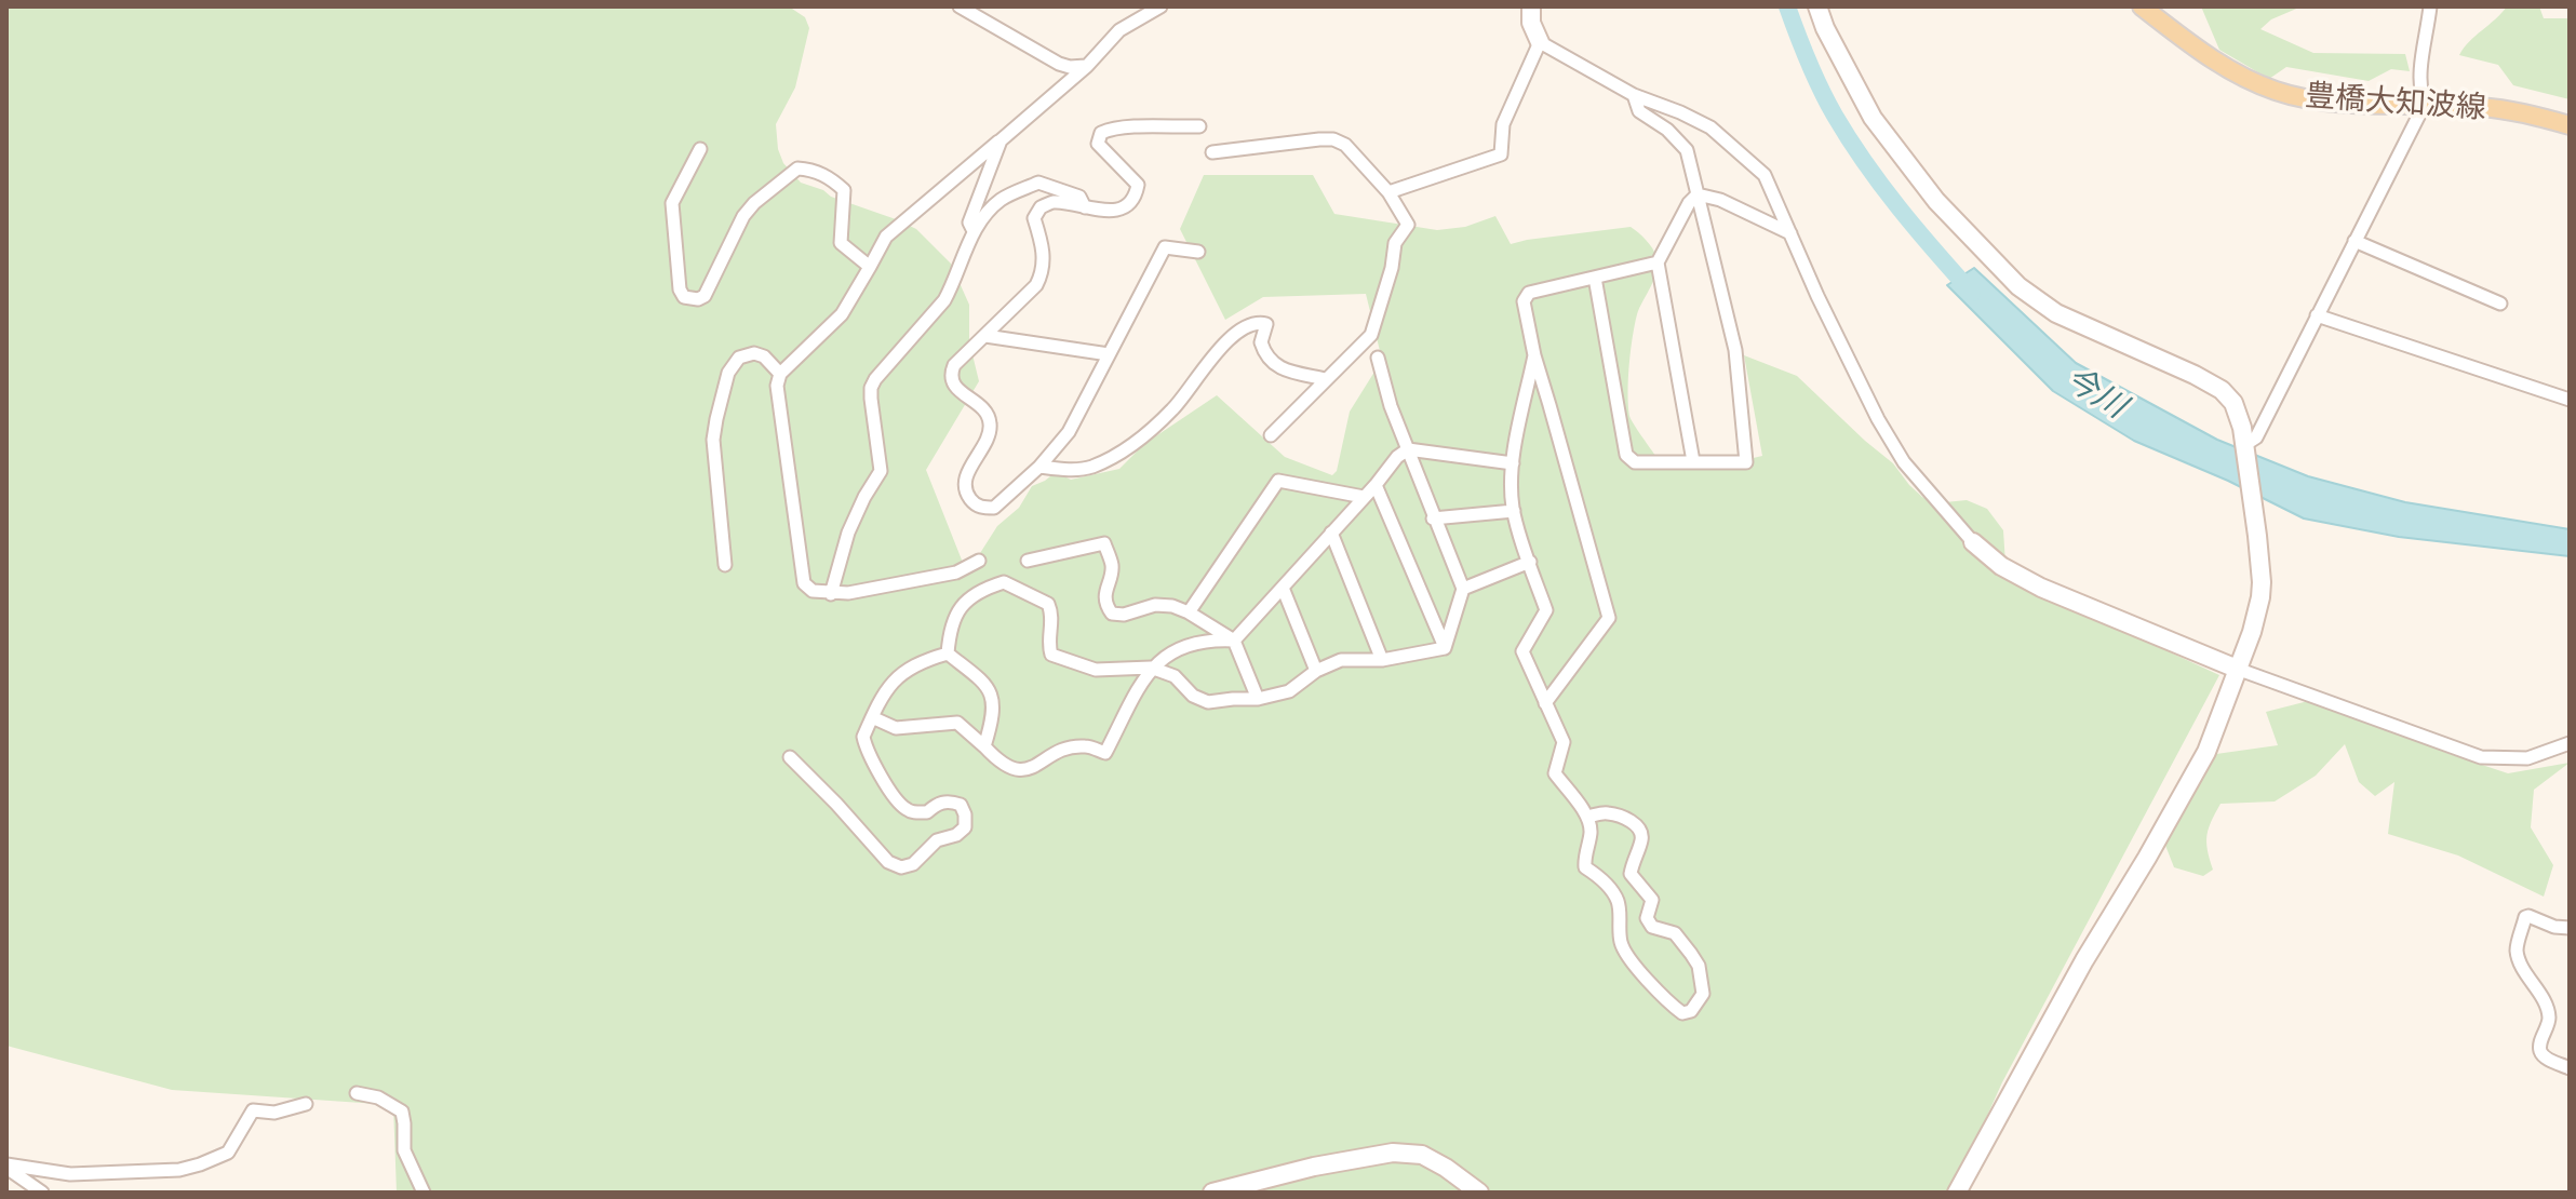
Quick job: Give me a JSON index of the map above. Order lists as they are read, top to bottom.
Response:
{
  "streets": {
    "main road": ["豊橋大知波線"]
  },
  "water": ["今川"]
}
